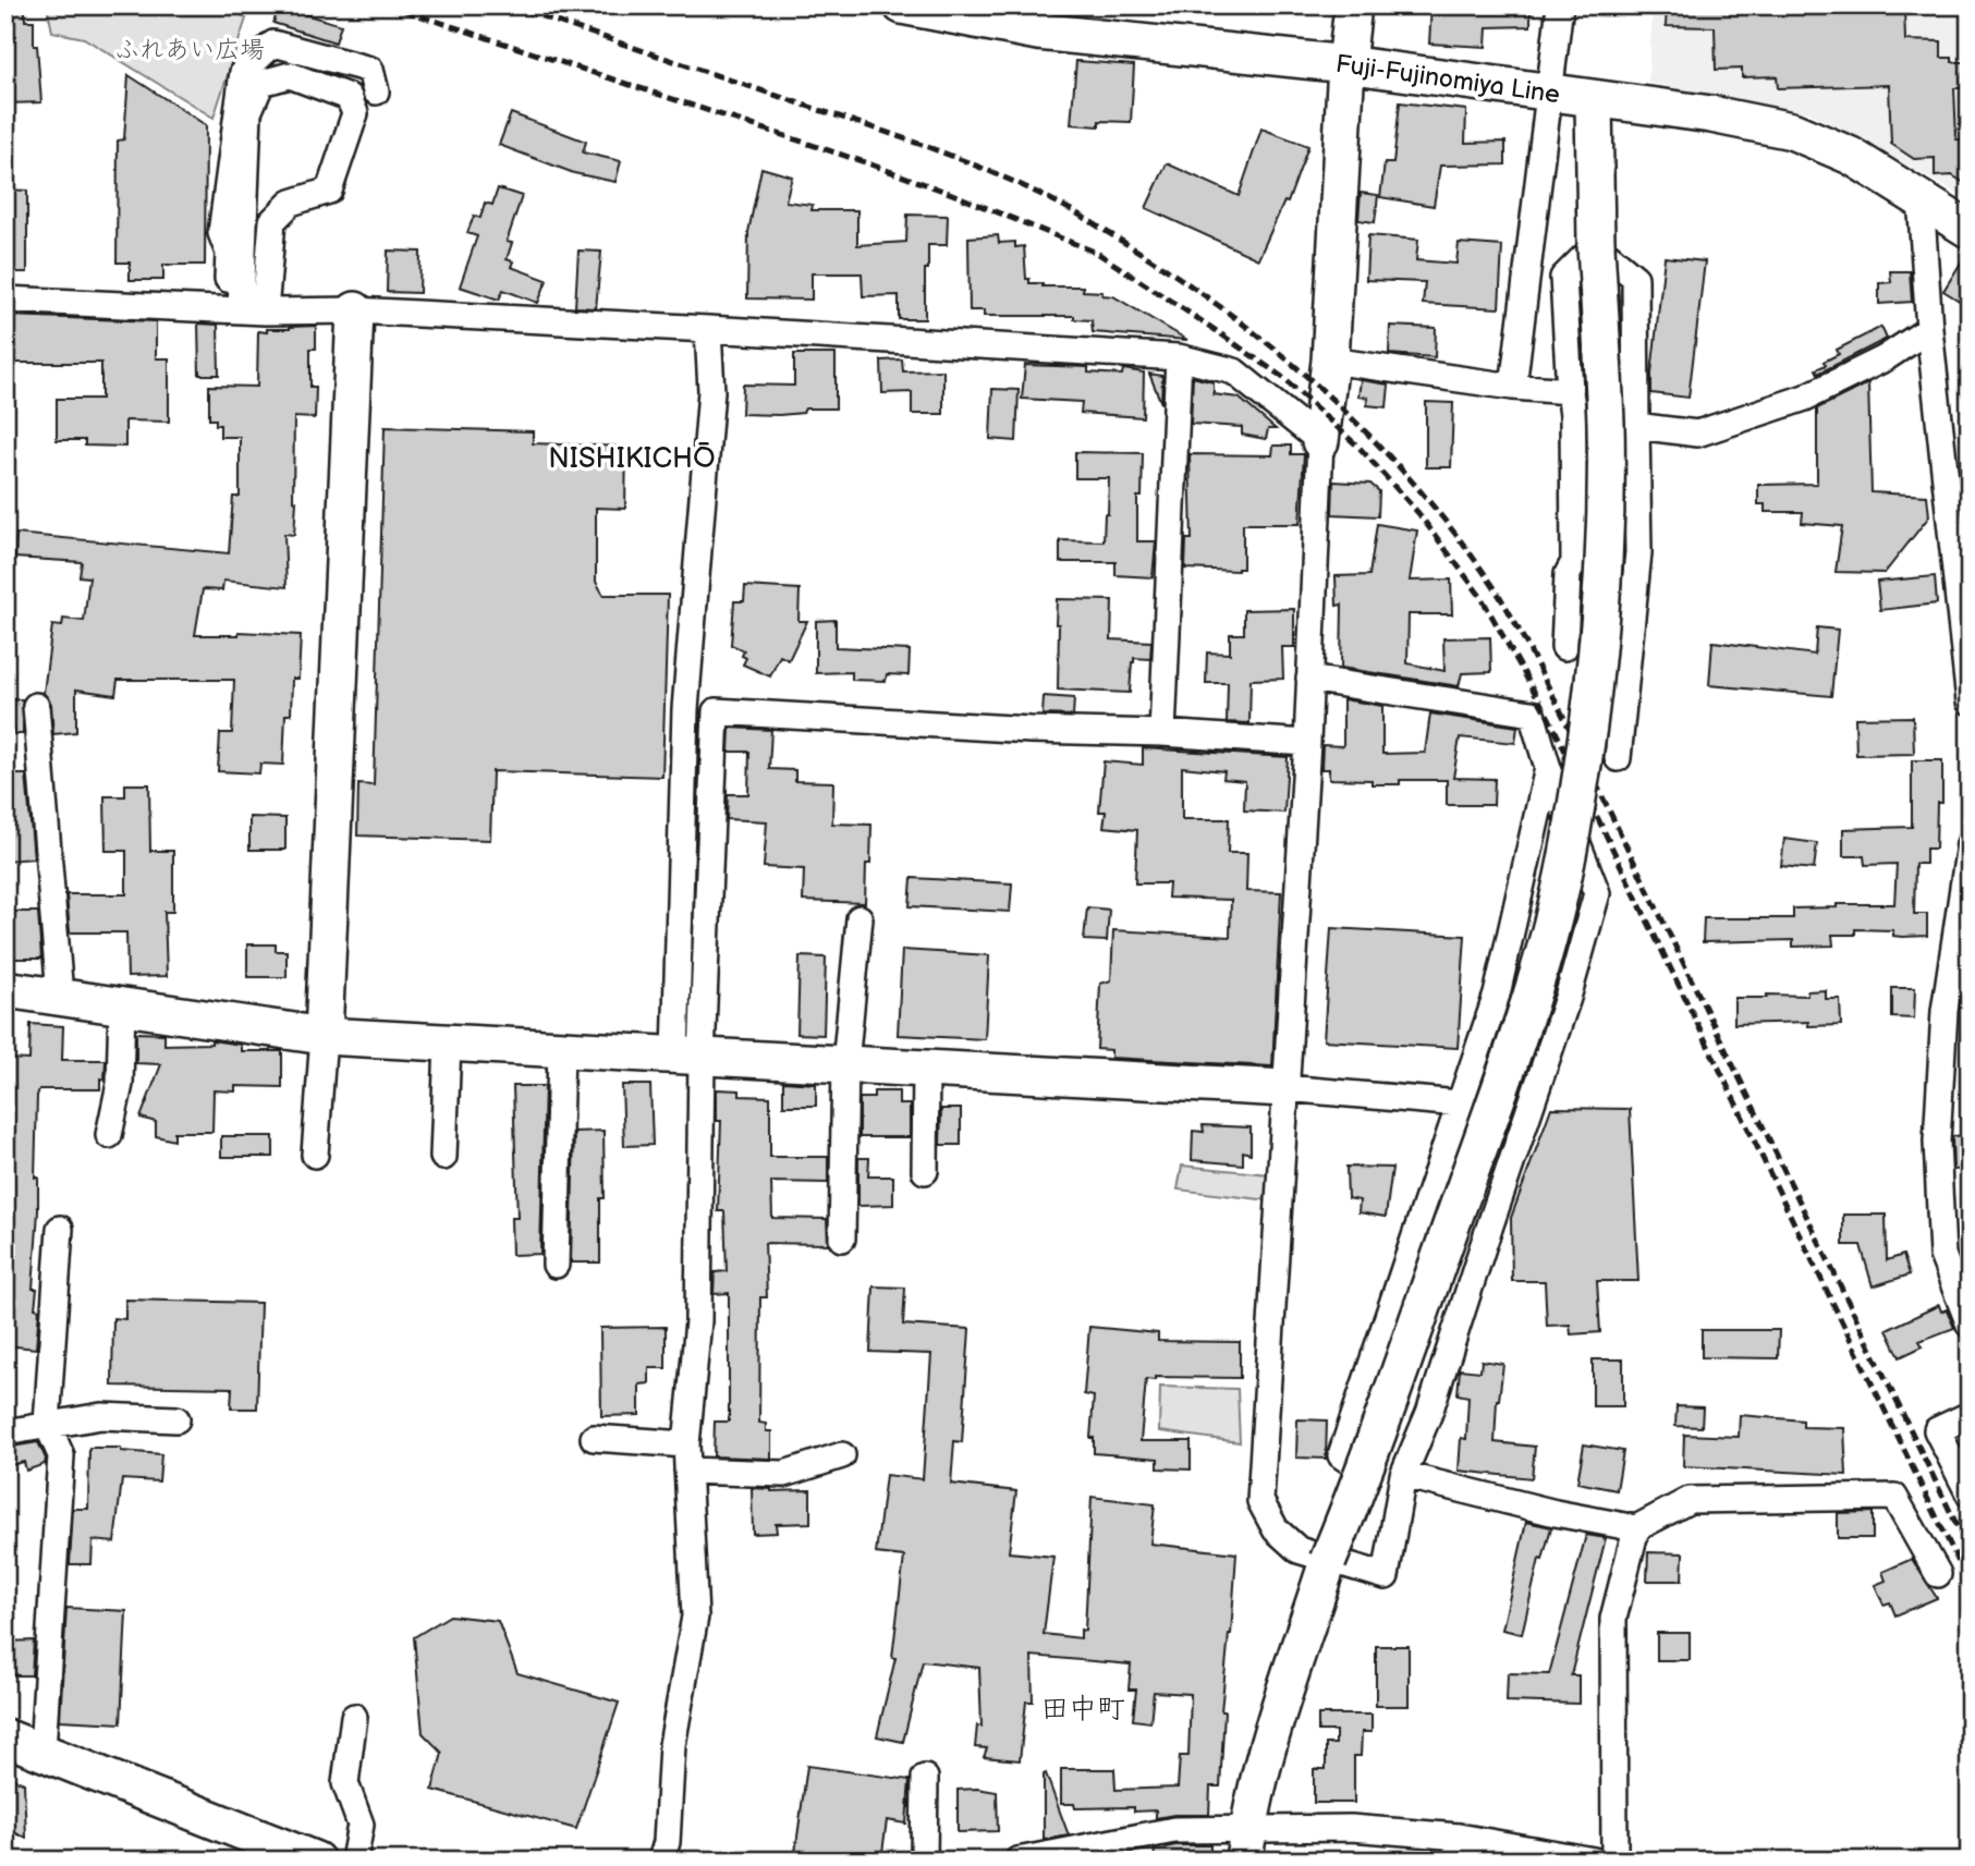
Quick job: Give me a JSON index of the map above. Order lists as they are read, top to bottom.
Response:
{
  "streets": {
    "street": ["Fuji-Fujinomiya Line"]
  },
  "districts": ["NISHIKICHŌ", "田中町"],
  "parks": ["ふれあい広場"]
}
